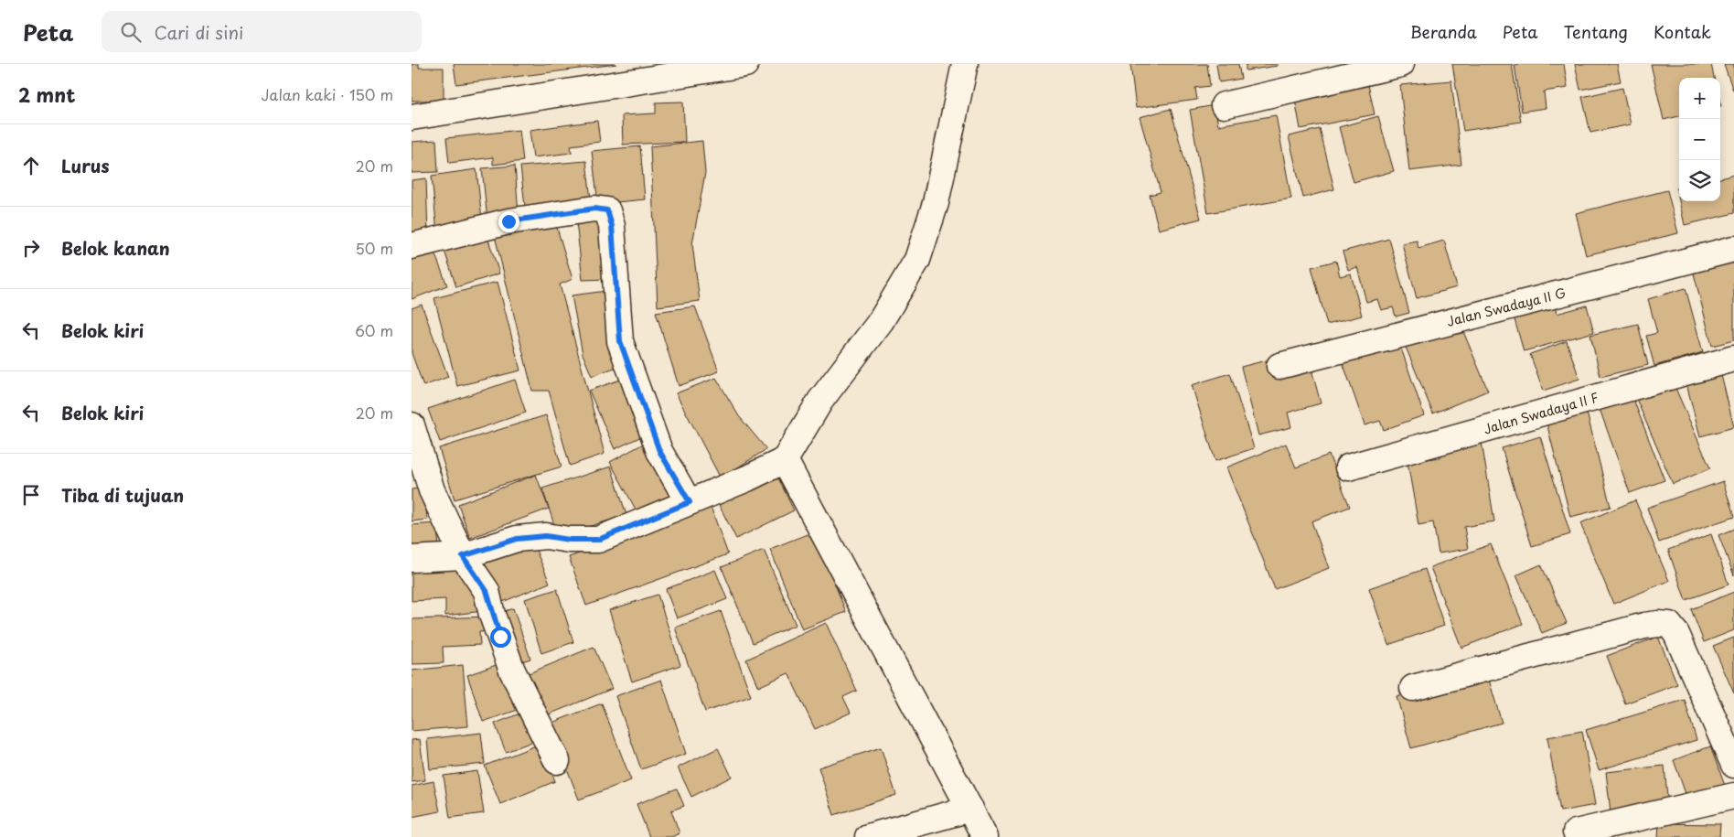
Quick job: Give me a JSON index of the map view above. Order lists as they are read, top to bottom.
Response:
{
  "streets": {
    "street": ["Jalan Swadaya II G", "Jalan Swadaya II F"]
  },
  "page": {
    "header": "Peta",
    "search": "Cari di sini",
    "nav": [
      "Beranda",
      "Peta",
      "Tentang",
      "Kontak"
    ],
    "heading": ["2 mnt", "Jalan kaki · 150 m"],
    "map_buttons": ["+", "−"],
    "list": [
      ["Lurus", "20 m"],
      ["Belok kanan", "50 m"],
      ["Belok kiri", "60 m"],
      ["Belok kiri", "20 m"],
      "Tiba di tujuan"
    ]
  }
}
